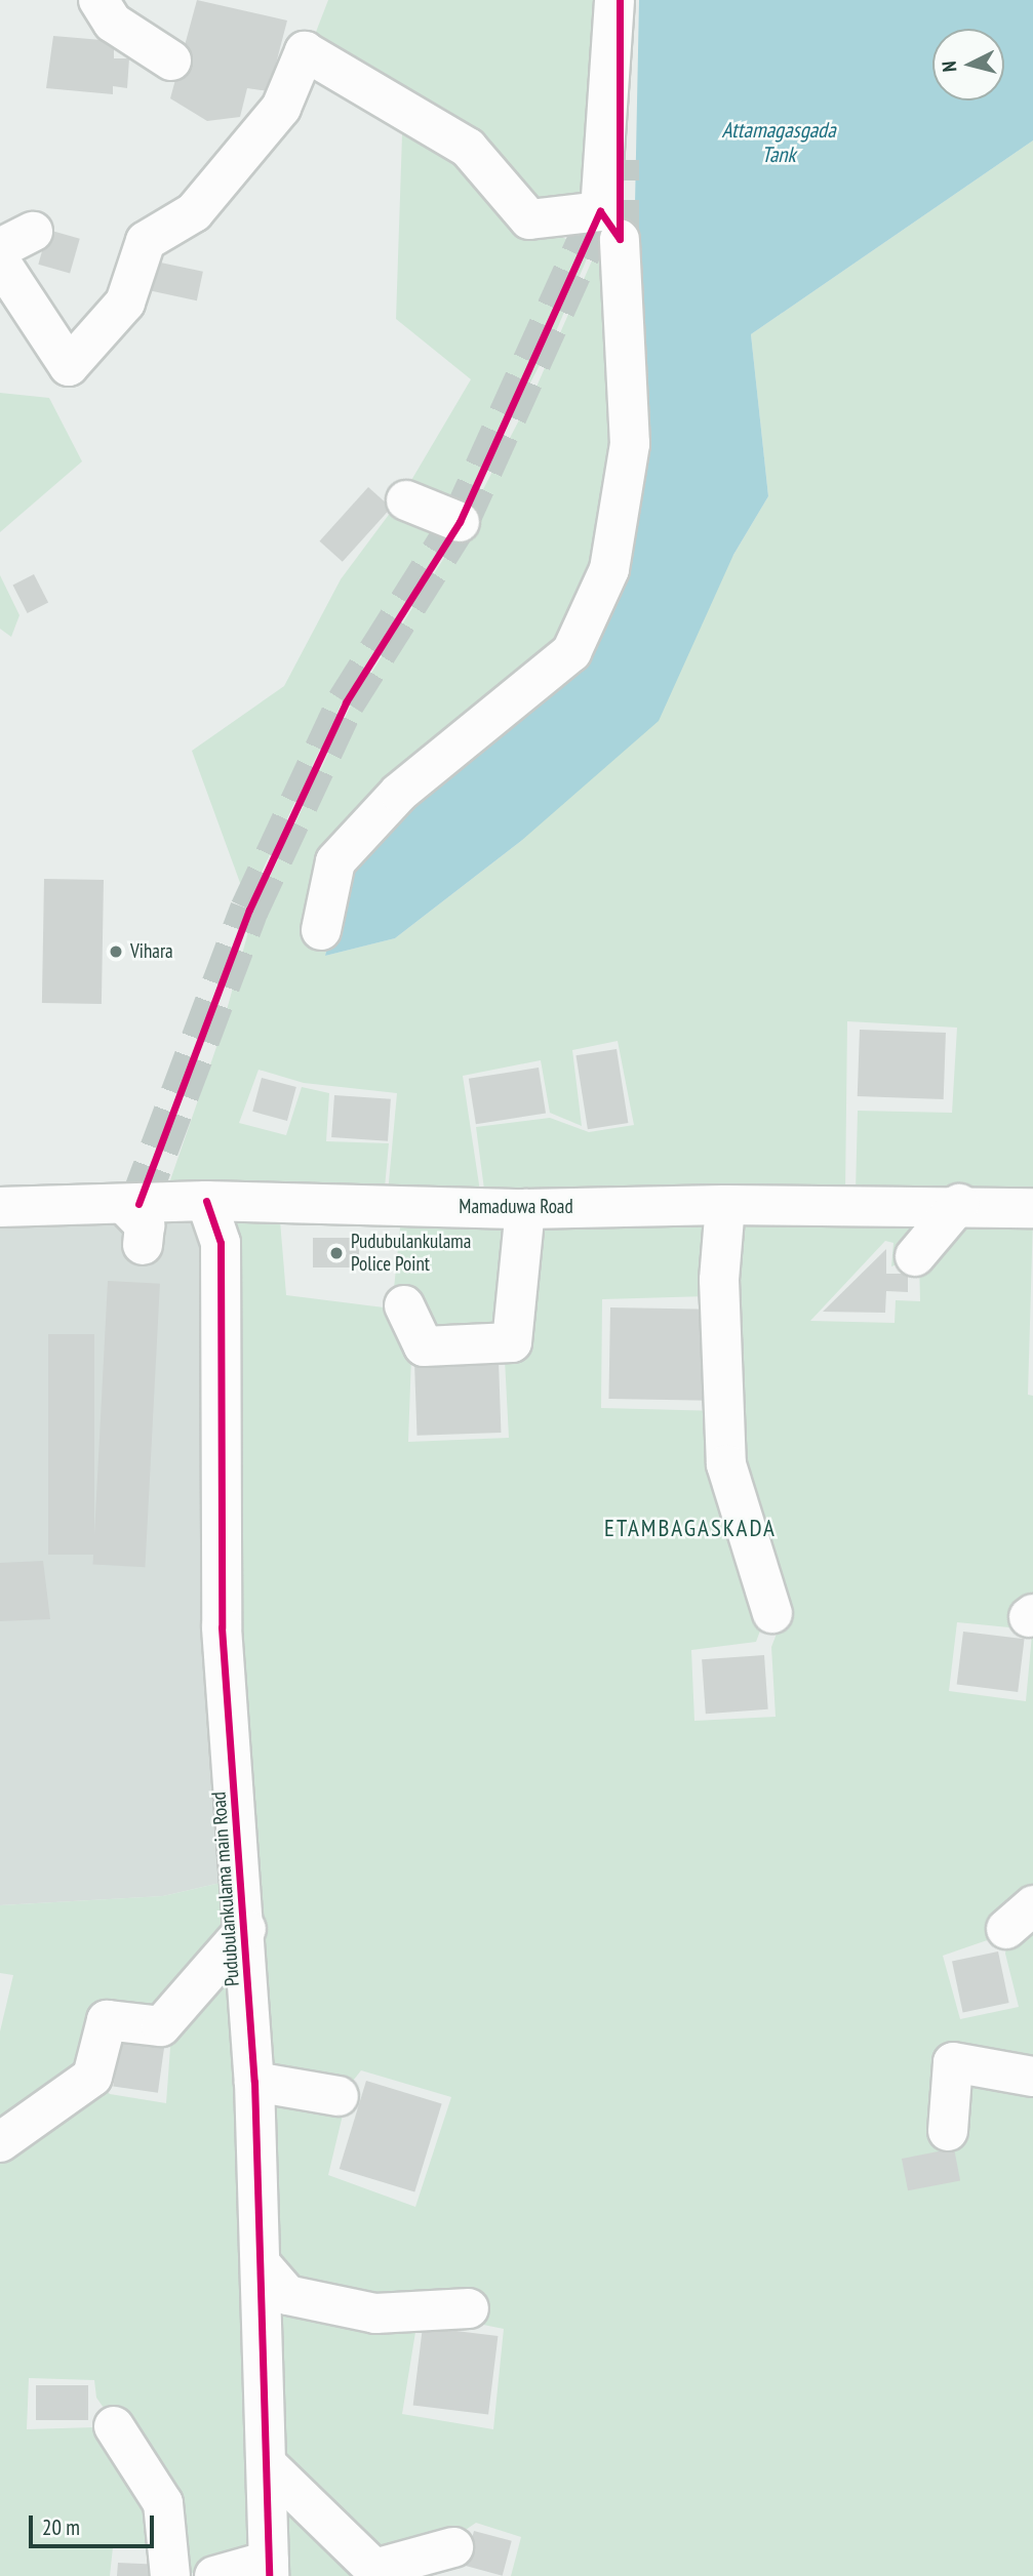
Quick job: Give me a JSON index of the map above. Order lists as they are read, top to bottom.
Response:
{
  "streets": {
    "street": ["Mamaduwa Road", "Pudubulankulama main Road"]
  },
  "crossings": [
    ["Mamaduwa Road", "Pudubulankulama main Road"]
  ],
  "districts": ["ETAMBAGASKADA"],
  "water": ["Attamagasgada Tank"],
  "places": ["Vihara", "Pudubulankulama Police Point"],
  "scale_bar": "20 m",
  "north": "left"
}
